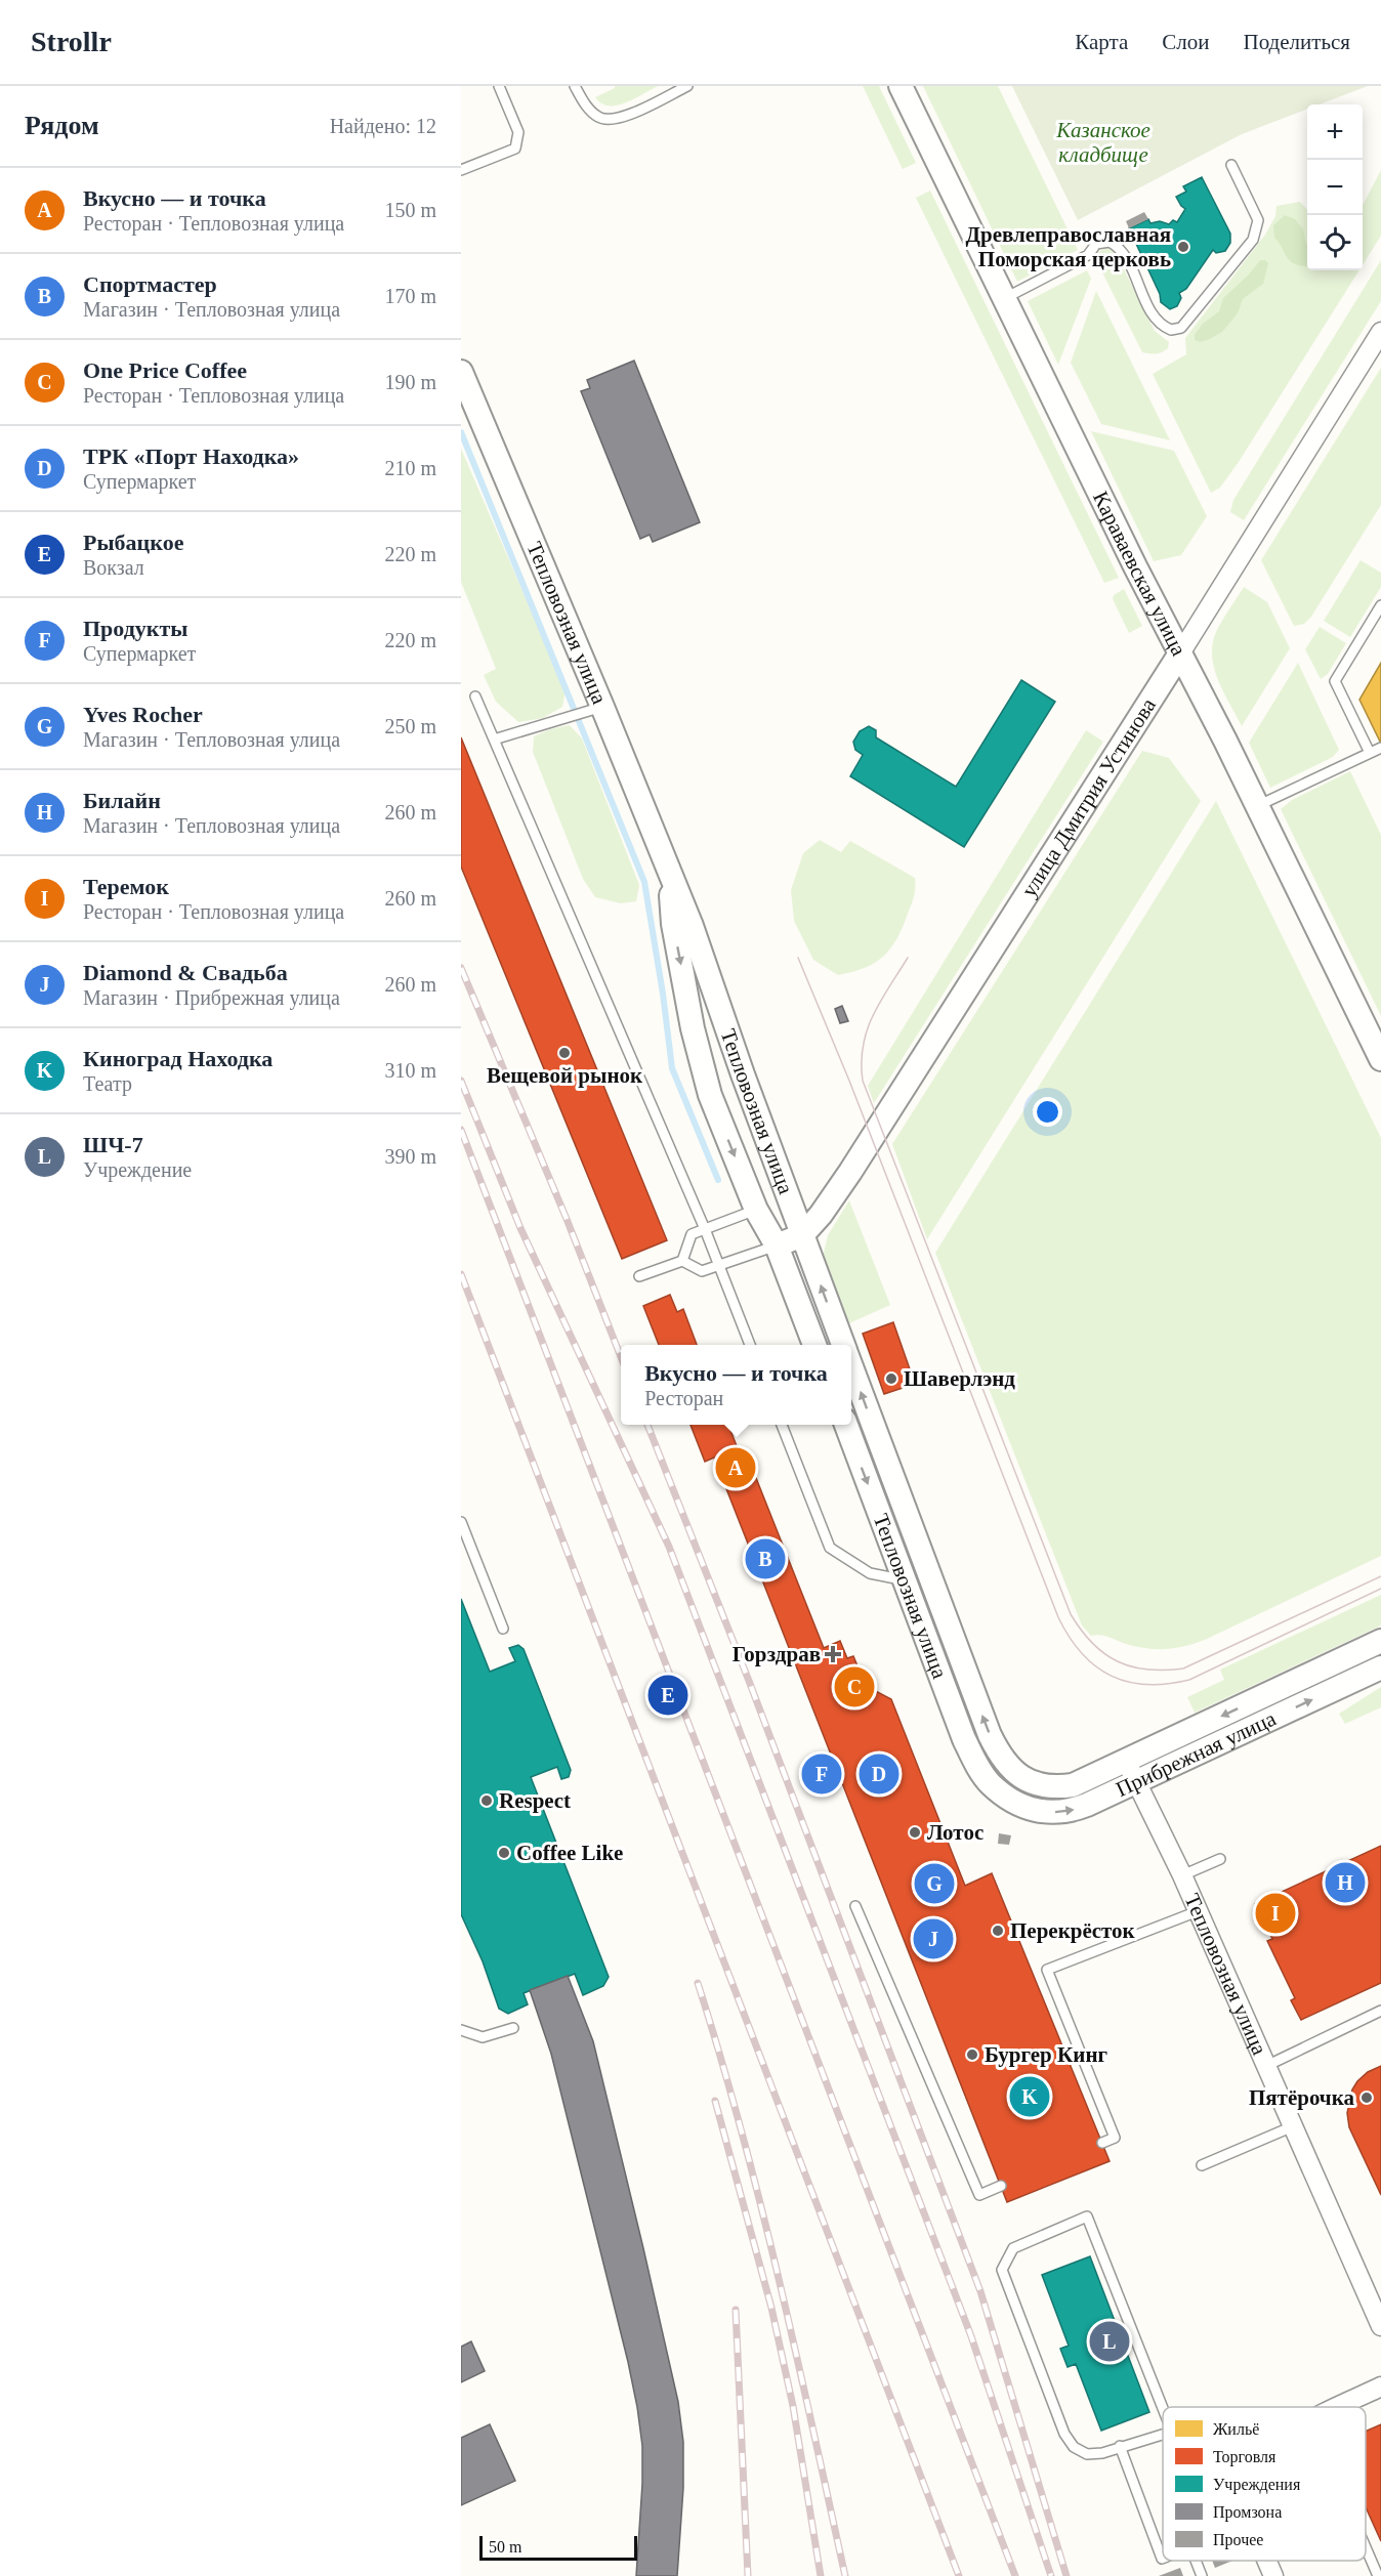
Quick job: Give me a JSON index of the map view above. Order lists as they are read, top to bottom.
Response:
{
  "streets": {
    "street": [
      "Караваевская улица",
      "Тепловозная улица",
      "улица Дмитрия Устинова",
      "Прибрежная улица"
    ]
  },
  "crossings": [
    ["Караваевская улица", "улица Дмитрия Устинова"],
    ["Тепловозная улица", "улица Дмитрия Устинова"],
    ["Тепловозная улица", "Прибрежная улица"]
  ],
  "parks": ["Казанское кладбище"],
  "places": {
    "other": [
      "Древлеправославная Поморская церковь",
      "Вещевой рынок",
      "Шаверлэнд",
      "Respect",
      "Лотос",
      "Coffee Like",
      "Перекрёсток",
      "Бургер Кинг",
      "Пятёрочка"
    ],
    "health": ["Горздрав"]
  },
  "legend": [
    "Жильё",
    "Торговля",
    "Учреждения",
    "Промзона",
    "Прочее"
  ],
  "scale_bar": "50 m",
  "page": {
    "header": "Strollr",
    "nav": ["Карта", "Слои", "Поделиться"],
    "heading": ["Рядом", "Найдено: 12"],
    "map_buttons": ["+", "−"],
    "list": [
      {
        "mark": "A",
        "name": "Вкусно — и точка",
        "note": "Ресторан · Тепловозная улица",
        "value": "150 m"
      },
      {
        "mark": "B",
        "name": "Спортмастер",
        "note": "Магазин · Тепловозная улица",
        "value": "170 m"
      },
      {
        "mark": "C",
        "name": "One Price Coffee",
        "note": "Ресторан · Тепловозная улица",
        "value": "190 m"
      },
      {
        "mark": "D",
        "name": "ТРК «Порт Находка»",
        "note": "Супермаркет",
        "value": "210 m"
      },
      {
        "mark": "E",
        "name": "Рыбацкое",
        "note": "Вокзал",
        "value": "220 m"
      },
      {
        "mark": "F",
        "name": "Продукты",
        "note": "Супермаркет",
        "value": "220 m"
      },
      {
        "mark": "G",
        "name": "Yves Rocher",
        "note": "Магазин · Тепловозная улица",
        "value": "250 m"
      },
      {
        "mark": "H",
        "name": "Билайн",
        "note": "Магазин · Тепловозная улица",
        "value": "260 m"
      },
      {
        "mark": "I",
        "name": "Теремок",
        "note": "Ресторан · Тепловозная улица",
        "value": "260 m"
      },
      {
        "mark": "J",
        "name": "Diamond & Свадьба",
        "note": "Магазин · Прибрежная улица",
        "value": "260 m"
      },
      {
        "mark": "K",
        "name": "Киноград Находка",
        "note": "Театр",
        "value": "310 m"
      },
      {
        "mark": "L",
        "name": "ШЧ-7",
        "note": "Учреждение",
        "value": "390 m"
      }
    ],
    "popup": ["Вкусно — и точка", "Ресторан"],
    "pins": [
      "A",
      "B",
      "C",
      "E",
      "D",
      "F",
      "H",
      "G",
      "I",
      "J",
      "K",
      "L"
    ],
    "scale": "50 m"
  }
}
